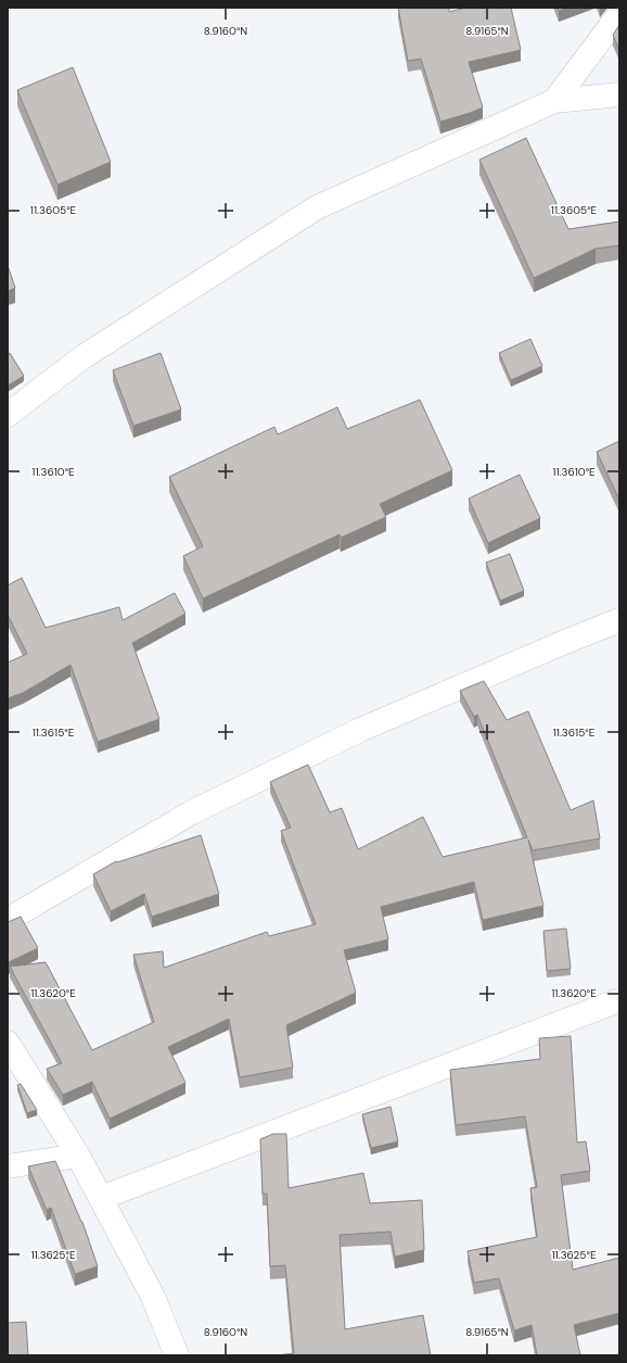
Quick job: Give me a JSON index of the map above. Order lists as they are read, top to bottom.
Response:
{
  "coordinates": [
    "8.9160°N",
    "8.9165°N",
    "11.3605°E",
    "11.3610°E",
    "11.3615°E",
    "11.3620°E",
    "11.3625°E"
  ]
}
